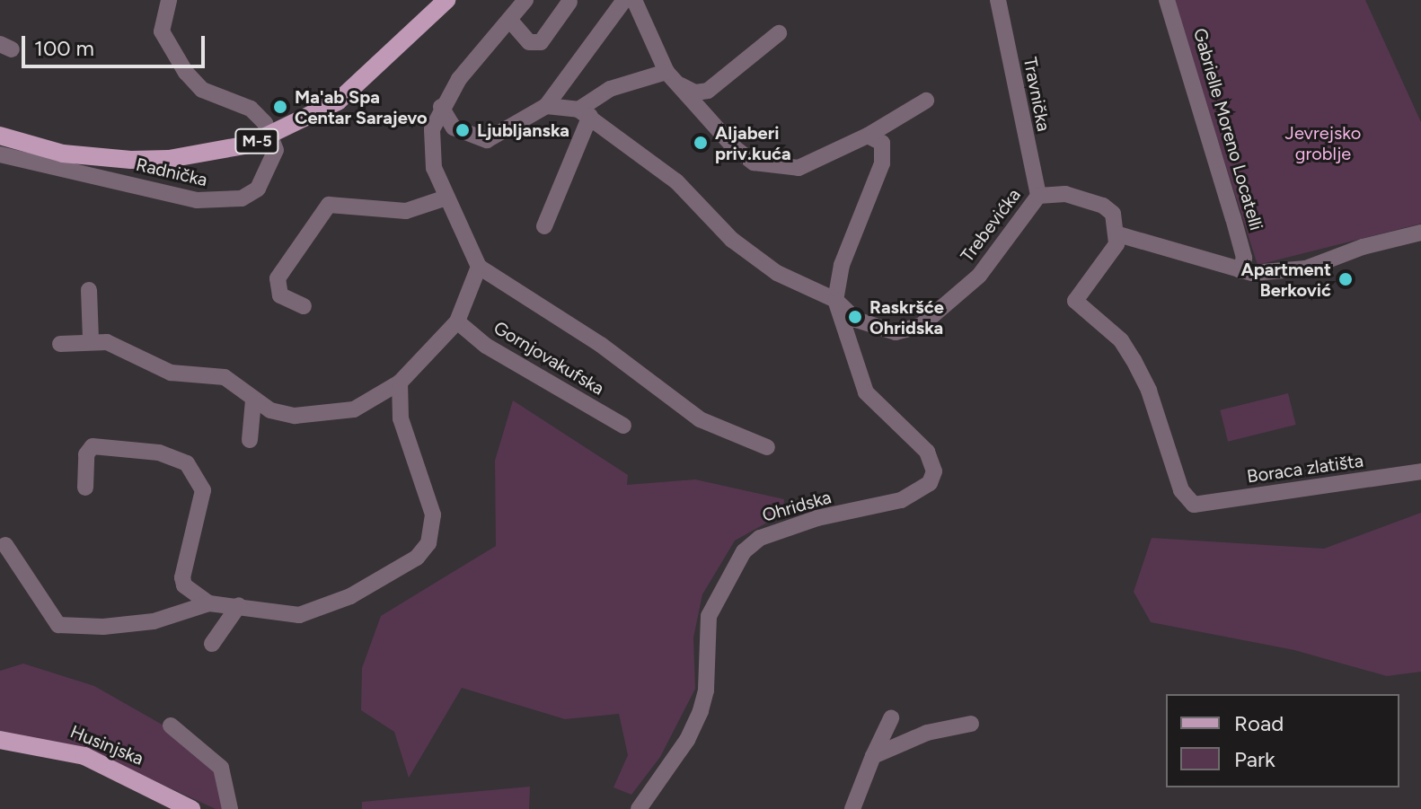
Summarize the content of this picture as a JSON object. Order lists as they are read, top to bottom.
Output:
{
  "streets": {
    "main road": ["M-5", "Husinjska"],
    "street": [
      "Travnička",
      "Gabrielle Moreno Locatelli",
      "Radnička",
      "Trebevićka",
      "Gornjovakufska",
      "Boraca zlatišta",
      "Ohridska"
    ]
  },
  "crossings": [
    ["Travnička", "Trebevićka"],
    ["Trebevićka", "Boraca zlatišta"],
    ["Trebevićka", "Ohridska"]
  ],
  "parks": ["Jevrejsko groblje"],
  "places": [
    "Ma'ab Spa Centar Sarajevo",
    "Ljubljanska",
    "Aljaberi priv.kuća",
    "Apartment Berković",
    "Raskršće Ohridska"
  ],
  "legend": ["Road", "Park"],
  "scale_bar": "100 m"
}
